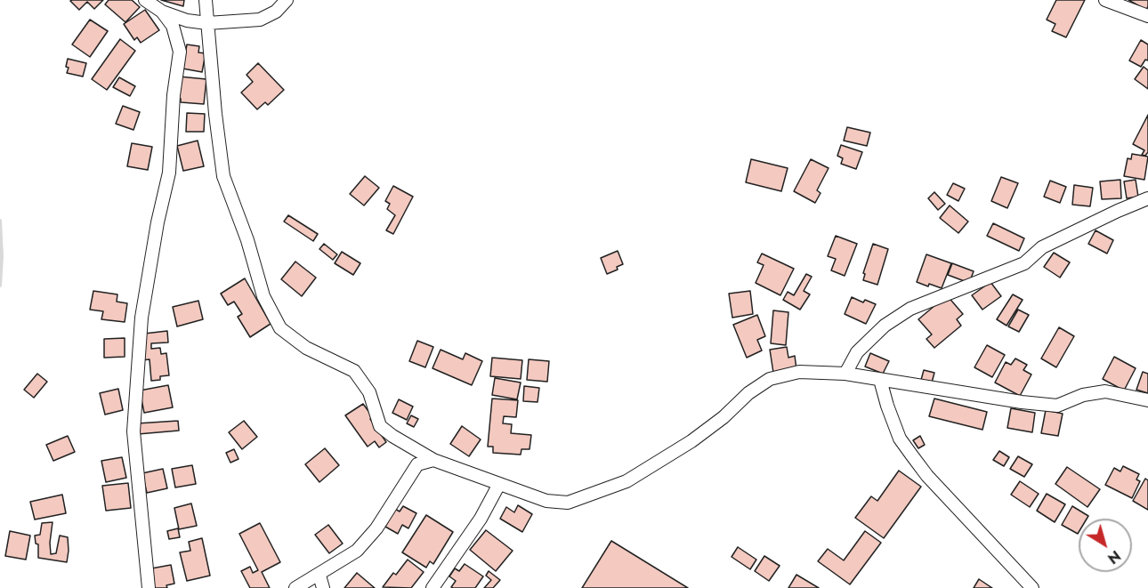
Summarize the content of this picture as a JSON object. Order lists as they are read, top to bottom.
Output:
{
  "north": "bottom right"
}
